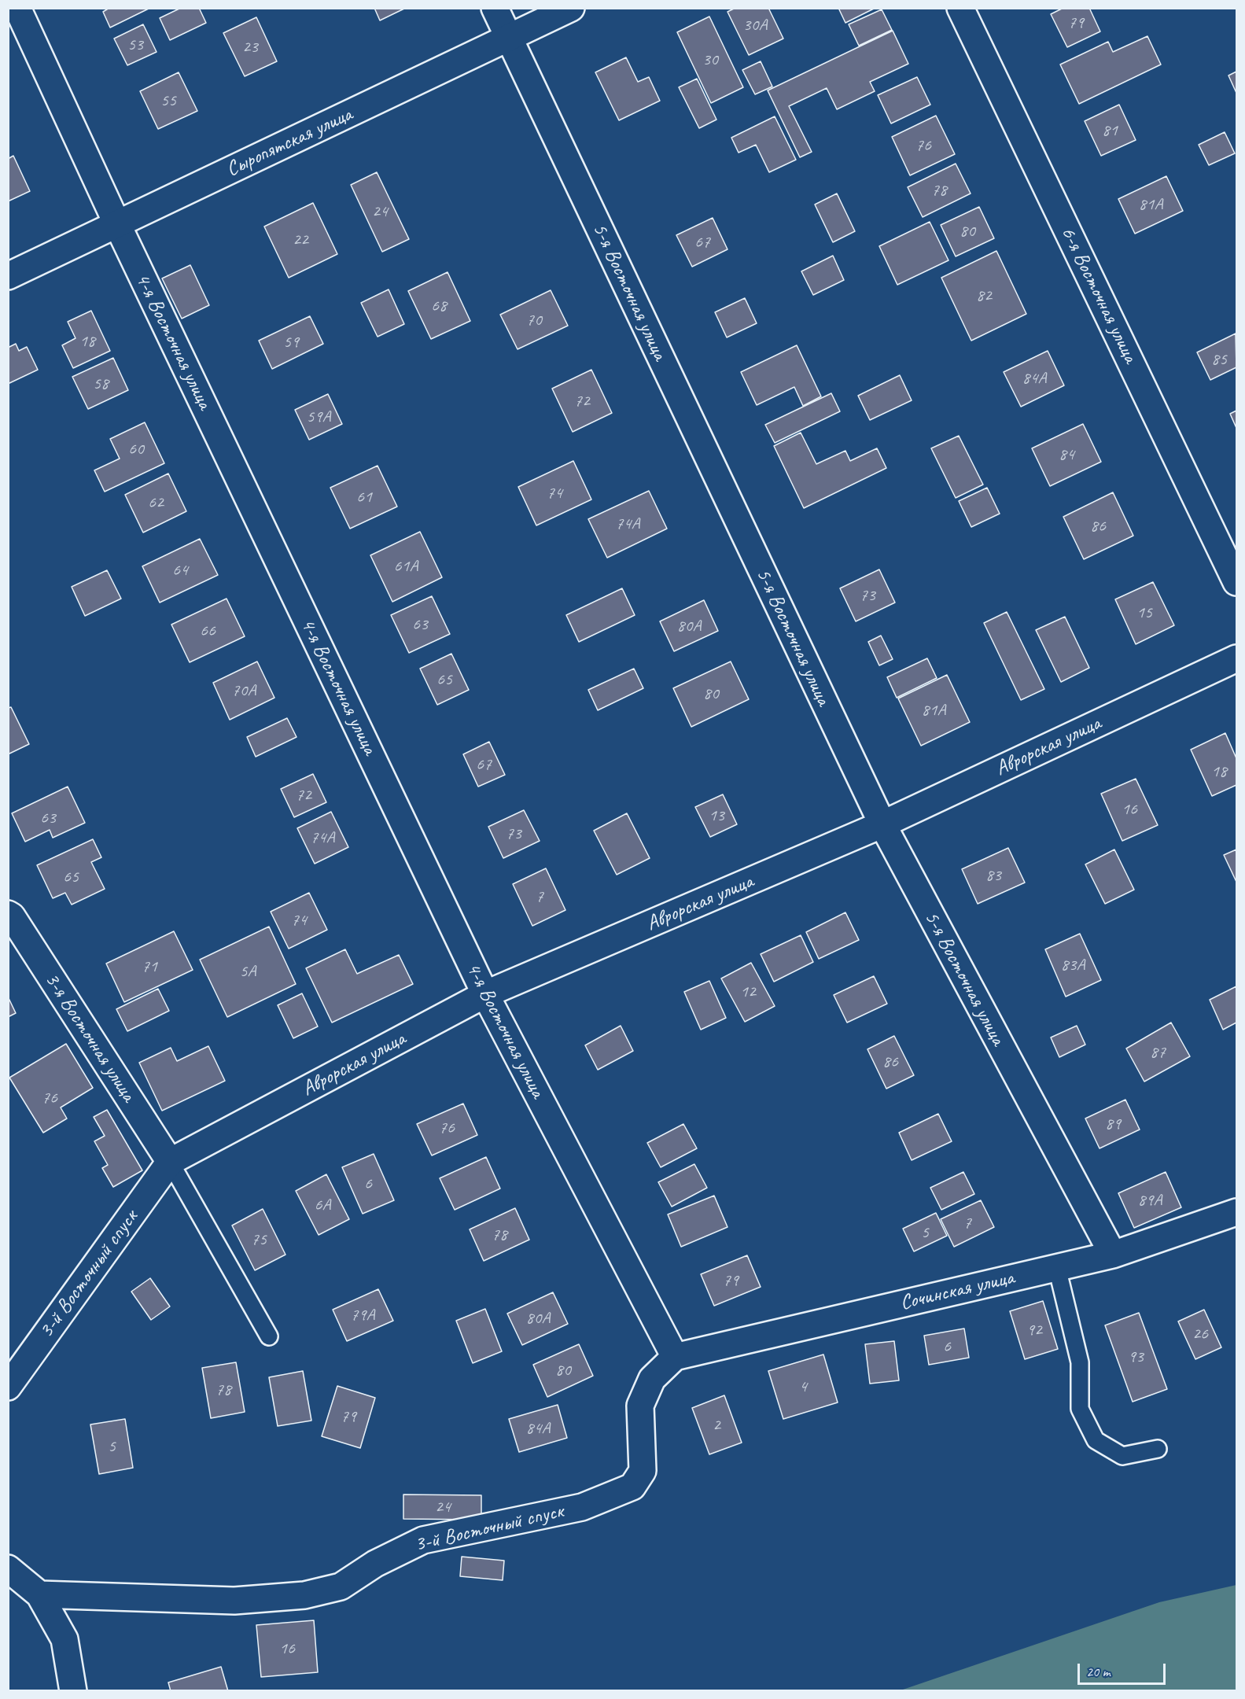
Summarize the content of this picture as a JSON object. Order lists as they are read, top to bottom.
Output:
{
  "streets": {
    "street": [
      "Сыропятская улица",
      "5-я Восточная улица",
      "6-я Восточная улица",
      "4-я Восточная улица",
      "Аврорская улица",
      "3-я Восточная улица",
      "3-й Восточный спуск",
      "Сочинская улица"
    ]
  },
  "crossings": [
    ["Сыропятская улица", "5-я Восточная улица"],
    ["Сыропятская улица", "4-я Восточная улица"],
    ["5-я Восточная улица", "Аврорская улица"],
    ["5-я Восточная улица", "Сочинская улица"],
    ["4-я Восточная улица", "Аврорская улица"],
    ["4-я Восточная улица", "3-й Восточный спуск"],
    ["4-я Восточная улица", "Сочинская улица"],
    ["Аврорская улица", "3-я Восточная улица"],
    ["Аврорская улица", "3-й Восточный спуск"],
    ["3-я Восточная улица", "3-й Восточный спуск"],
    ["3-й Восточный спуск", "Сочинская улица"]
  ],
  "house_numbers": [
    "79",
    "30А",
    "53",
    "23",
    "30",
    "55",
    "81",
    "76",
    "78",
    "81А",
    "24",
    "80",
    "22",
    "67",
    "82",
    "68",
    "70",
    "18",
    "59",
    "85",
    "84А",
    "58",
    "72",
    "59А",
    "60",
    "84",
    "74",
    "61",
    "62",
    "74А",
    "86",
    "61А",
    "64",
    "73",
    "15",
    "63",
    "80А",
    "66",
    "65",
    "70А",
    "80",
    "81А",
    "67",
    "18",
    "72",
    "16",
    "13",
    "63",
    "73",
    "74А",
    "83",
    "65",
    "7",
    "74",
    "83А",
    "71",
    "5А",
    "12",
    "87",
    "86",
    "76",
    "89",
    "76",
    "6",
    "89А",
    "6А",
    "7",
    "5",
    "78",
    "75",
    "79",
    "79А",
    "80А",
    "92",
    "26",
    "6",
    "93",
    "80",
    "4",
    "78",
    "79",
    "2",
    "84А",
    "5",
    "24",
    "16"
  ],
  "scale_bar": "20 m"
}
